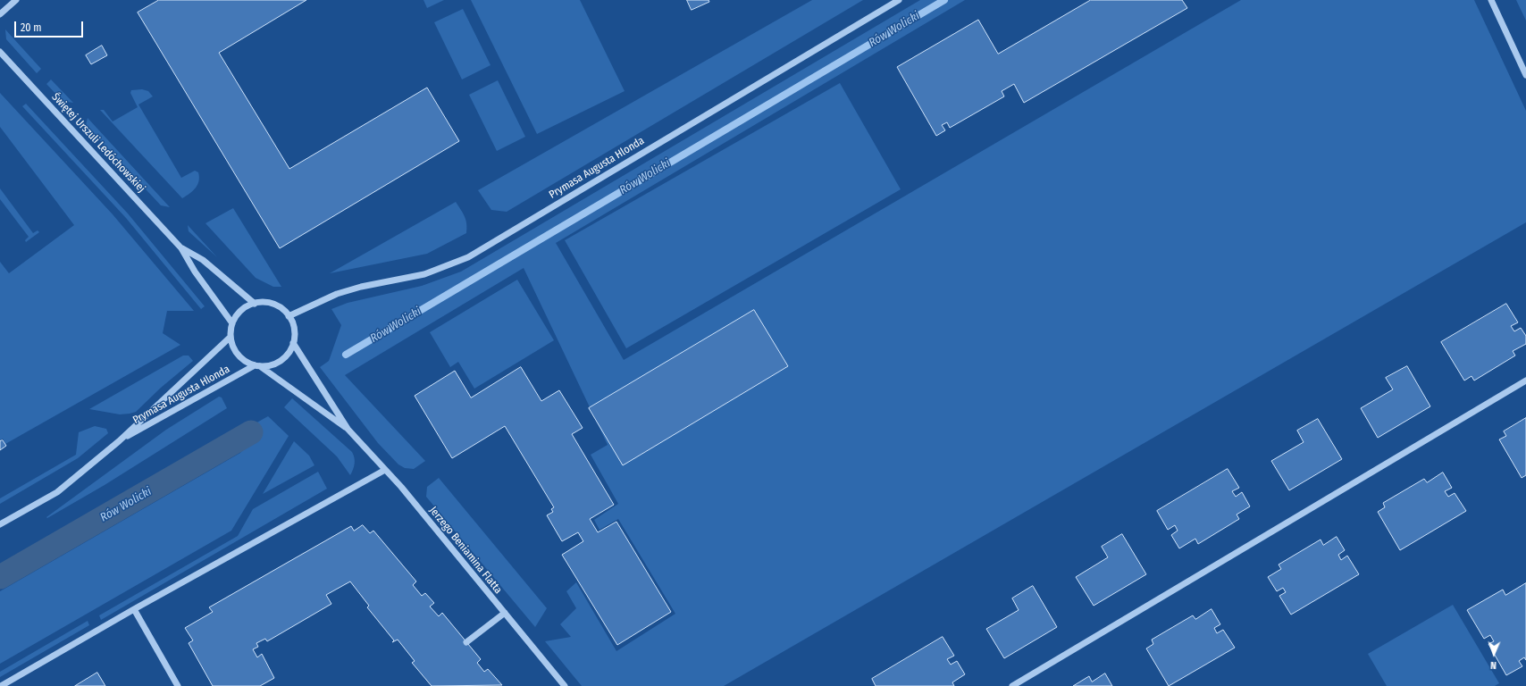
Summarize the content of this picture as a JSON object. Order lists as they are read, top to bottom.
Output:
{
  "streets": {
    "street": ["Świętej Urszuli Ledóchowskiej", "Prymasa Augusta Hlonda", "Jerzego Beniamina Flatta"]
  },
  "crossings": [
    ["Świętej Urszuli Ledóchowskiej", "Prymasa Augusta Hlonda"],
    ["Świętej Urszuli Ledóchowskiej", "Jerzego Beniamina Flatta"],
    ["Prymasa Augusta Hlonda", "Jerzego Beniamina Flatta"]
  ],
  "water": ["Rów Wolicki"],
  "scale_bar": "20 m",
  "north": "bottom"
}
